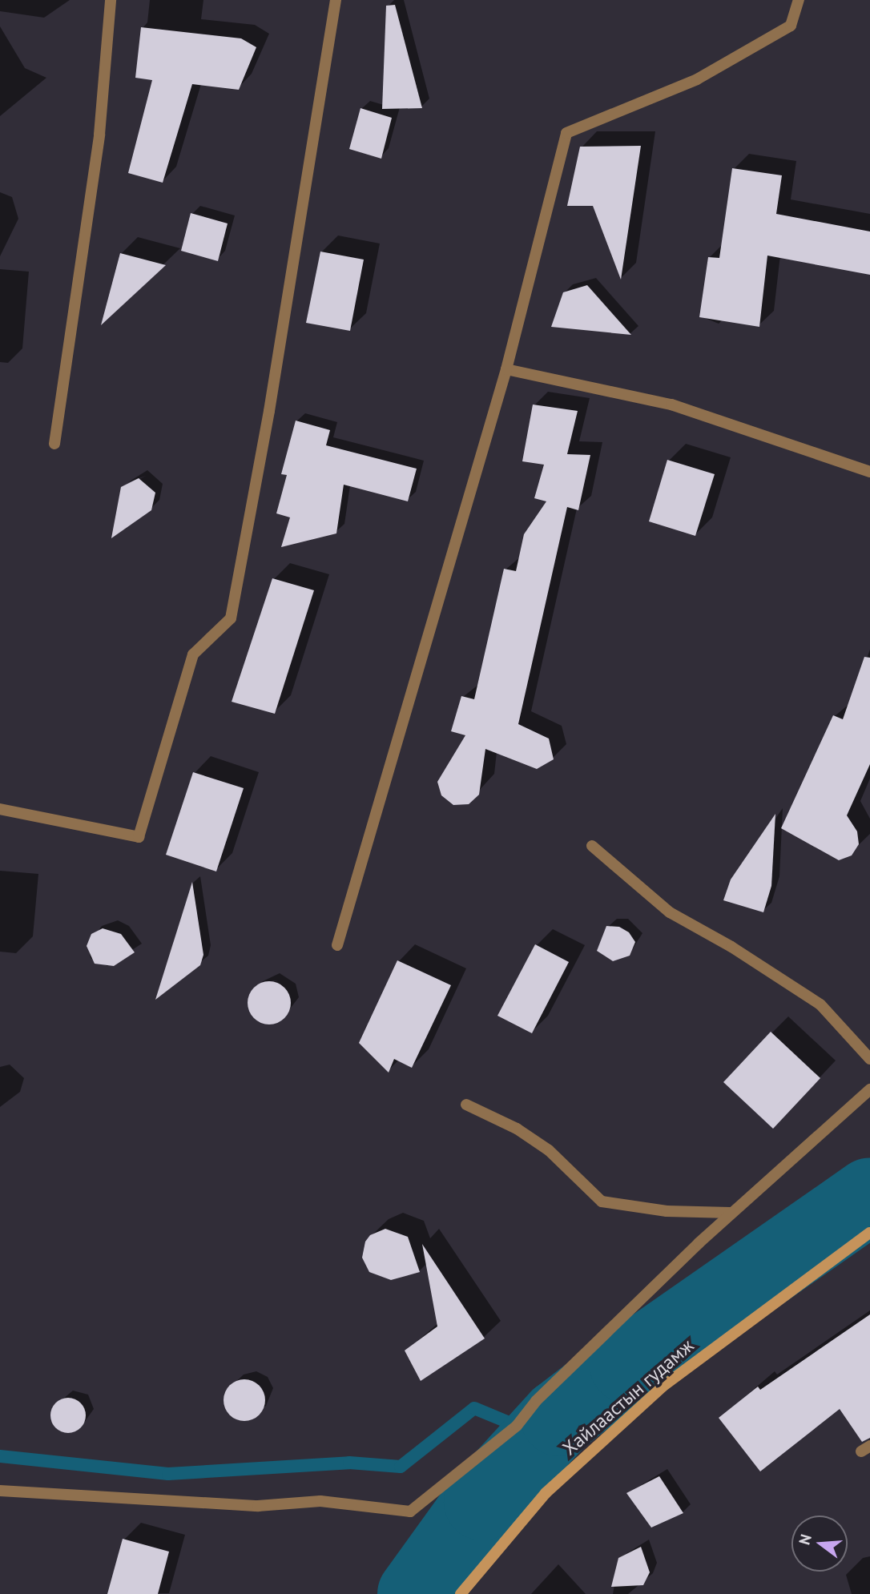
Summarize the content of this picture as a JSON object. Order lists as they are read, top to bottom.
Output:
{
  "streets": {
    "main road": ["Хайлаастын гудамж"]
  },
  "north": "left"
}
